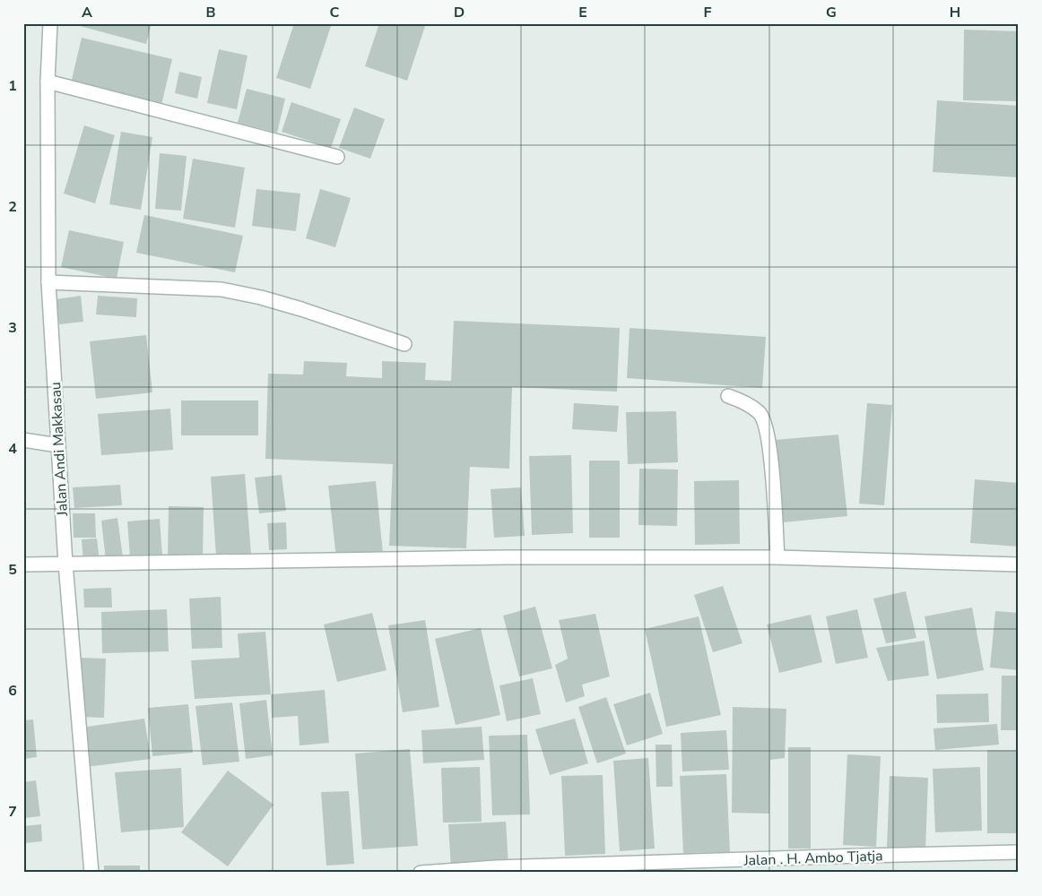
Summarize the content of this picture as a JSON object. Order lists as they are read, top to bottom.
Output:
{
  "streets": {
    "street": ["Jalan Andi Makkasau", "Jalan . H. Ambo Tjatja"]
  },
  "grid": {
    "columns": [
      "A",
      "B",
      "C",
      "D",
      "E",
      "F",
      "G",
      "H"
    ],
    "rows": [
      "1",
      "2",
      "3",
      "4",
      "5",
      "6",
      "7"
    ]
  }
}
